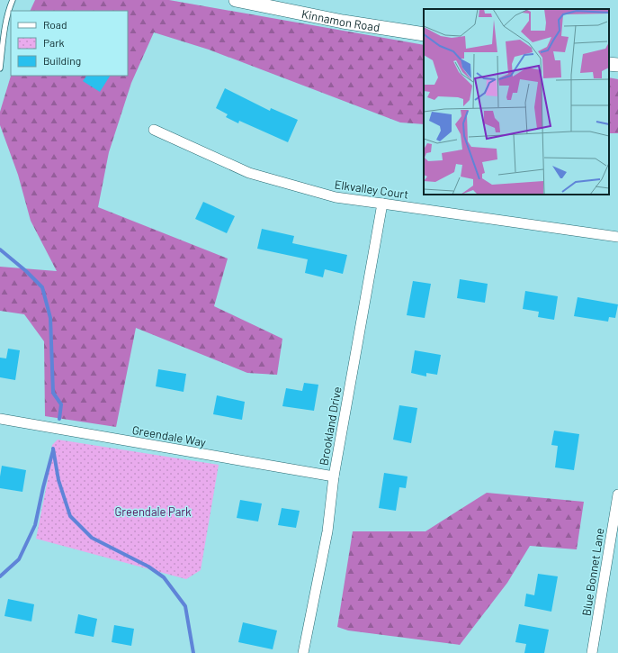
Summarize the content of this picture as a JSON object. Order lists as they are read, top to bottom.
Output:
{
  "streets": {
    "main road": ["Kinnamon Road"],
    "street": [
      "Elkvalley Court",
      "Brookland Drive",
      "Greendale Way",
      "Blue Bonnet Lane"
    ]
  },
  "crossings": [
    ["Elkvalley Court", "Brookland Drive"],
    ["Brookland Drive", "Greendale Way"]
  ],
  "parks": ["Greendale Park"],
  "legend": ["Road", "Park", "Building"]
}
